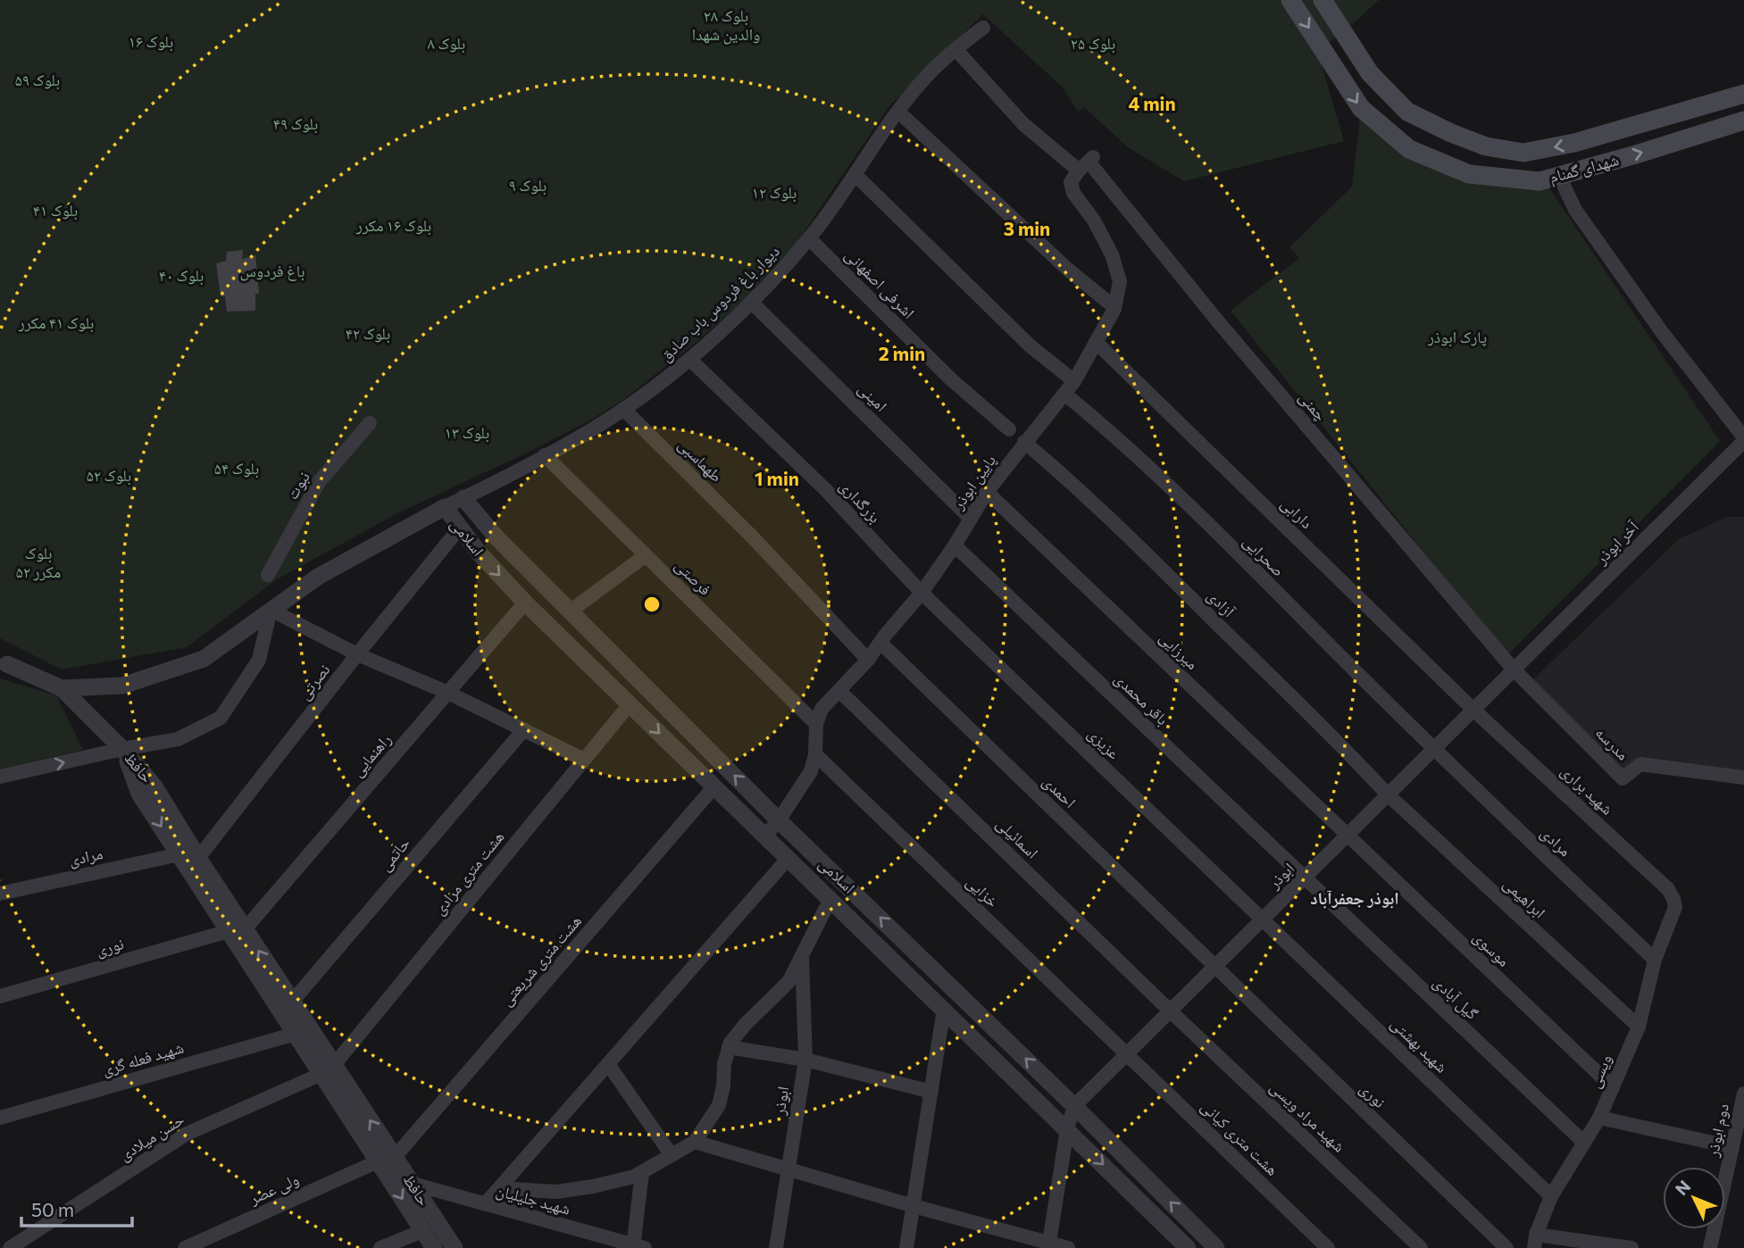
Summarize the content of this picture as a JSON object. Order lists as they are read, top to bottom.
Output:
{
  "streets": {
    "main road": ["شهدای گمنام"],
    "street": [
      "اشرفی اصفهانی",
      "دیوار باغ فردوس باب صادق",
      "امینی",
      "چمنی",
      "طهماسبی",
      "پایین ابوذر",
      "نبوت",
      "بزرگداری",
      "دارابی",
      "اسلامی",
      "آخر ابوذر",
      "صحرایی",
      "فرصتی",
      "آزادی",
      "میرزایی",
      "نصرتی",
      "باقر محمدی",
      "عزیزی",
      "مدرسه",
      "راهنمایی",
      "حافظ",
      "شهید براری",
      "احمدی",
      "اسمائیلی",
      "مرادی",
      "حاتمی",
      "هشت متری مرادی",
      "ابوذر",
      "خزایی",
      "ابراهیمی",
      "نوری",
      "موسوی",
      "هشت متری شریعتی",
      "گیل آبادی",
      "شهید بهشتی",
      "شهید فعله گری",
      "ویسی",
      "شهید مراد ویسی",
      "دوم ابوذر",
      "حسن میلادی",
      "هشت متری کیانی",
      "ولی عصر",
      "شهید جلیلیان"
    ]
  },
  "crossings": [
    ["شهدای گمنام", "آخر ابوذر"],
    ["اشرفی اصفهانی", "دیوار باغ فردوس باب صادق"],
    ["دیوار باغ فردوس باب صادق", "امینی"],
    ["دیوار باغ فردوس باب صادق", "چمنی"],
    ["دیوار باغ فردوس باب صادق", "طهماسبی"],
    ["دیوار باغ فردوس باب صادق", "بزرگداری"],
    ["دیوار باغ فردوس باب صادق", "اسلامی"],
    ["دیوار باغ فردوس باب صادق", "فرصتی"],
    ["امینی", "پایین ابوذر"],
    ["چمنی", "پایین ابوذر"],
    ["چمنی", "آخر ابوذر"],
    ["چمنی", "مدرسه"],
    ["چمنی", "ابوذر"],
    ["طهماسبی", "پایین ابوذر"],
    ["پایین ابوذر", "بزرگداری"],
    ["پایین ابوذر", "دارابی"],
    ["پایین ابوذر", "صحرایی"],
    ["پایین ابوذر", "فرصتی"],
    ["پایین ابوذر", "آزادی"],
    ["پایین ابوذر", "میرزایی"],
    ["پایین ابوذر", "باقر محمدی"],
    ["پایین ابوذر", "عزیزی"],
    ["پایین ابوذر", "احمدی"],
    ["پایین ابوذر", "اسمائیلی"],
    ["بزرگداری", "عزیزی"],
    ["دارابی", "شهید براری"],
    ["دارابی", "ابوذر"],
    ["اسلامی", "نصرتی"],
    ["اسلامی", "راهنمایی"],
    ["اسلامی", "هشت متری مرادی"],
    ["اسلامی", "ابوذر"],
    ["اسلامی", "هشت متری شریعتی"],
    ["آخر ابوذر", "مدرسه"],
    ["آخر ابوذر", "ابوذر"],
    ["صحرایی", "مرادی"],
    ["صحرایی", "ابوذر"],
    ["آزادی", "ابوذر"],
    ["آزادی", "ابراهیمی"],
    ["میرزایی", "ابوذر"],
    ["میرزایی", "موسوی"],
    ["نصرتی", "حافظ"],
    ["باقر محمدی", "ابوذر"],
    ["باقر محمدی", "گیل آبادی"],
    ["عزیزی", "ابوذر"],
    ["عزیزی", "شهید بهشتی"],
    ["مدرسه", "ابوذر"],
    ["راهنمایی", "حافظ"],
    ["راهنمایی", "نوری"],
    ["حافظ", "مرادی"],
    ["حافظ", "حاتمی"],
    ["حافظ", "هشت متری مرادی"],
    ["حافظ", "نوری"],
    ["حافظ", "هشت متری شریعتی"],
    ["حافظ", "شهید فعله گری"],
    ["حافظ", "حسن میلادی"],
    ["حافظ", "ولی عصر"],
    ["حافظ", "شهید جلیلیان"],
    ["شهید براری", "ابوذر"],
    ["شهید براری", "ویسی"],
    ["احمدی", "ابوذر"],
    ["احمدی", "نوری"],
    ["اسمائیلی", "ابوذر"],
    ["اسمائیلی", "شهید مراد ویسی"],
    ["مرادی", "ابوذر"],
    ["مرادی", "ویسی"],
    ["هشت متری مرادی", "حسن میلادی"],
    ["ابوذر", "خزایی"],
    ["ابوذر", "ابراهیمی"],
    ["ابوذر", "نوری"],
    ["ابوذر", "موسوی"],
    ["ابوذر", "گیل آبادی"],
    ["ابوذر", "شهید بهشتی"],
    ["ابوذر", "شهید مراد ویسی"],
    ["ابوذر", "هشت متری کیانی"],
    ["خزایی", "هشت متری کیانی"],
    ["ابراهیمی", "ویسی"],
    ["موسوی", "ویسی"],
    ["هشت متری شریعتی", "ولی عصر"],
    ["گیل آبادی", "ویسی"],
    ["شهید بهشتی", "ویسی"]
  ],
  "districts": ["ابوذر جعفرآباد"],
  "parks": [
    "بلوک ۲۸ والدین شهدا",
    "بلوک ۱۶",
    "بلوک ۸",
    "بلوک ۲۵",
    "بلوک ۵۹",
    "بلوک ۴۹",
    "بلوک ۹",
    "بلوک ۱۲",
    "بلوک ۴۱",
    "بلوک ۱۶ مکرر",
    "باغ فردوس",
    "بلوک ۴۰",
    "بلوک ۴۱ مکرر",
    "بلوک ۴۲",
    "پارک ابوذر",
    "بلوک ۱۳",
    "بلوک ۵۴",
    "بلوک ۵۲",
    "بلوک ۵۲ مکرر"
  ],
  "scale_bar": "50 m",
  "north": "top left",
  "rings": [
    "4 min",
    "3 min",
    "2 min",
    "1 min"
  ]
}
